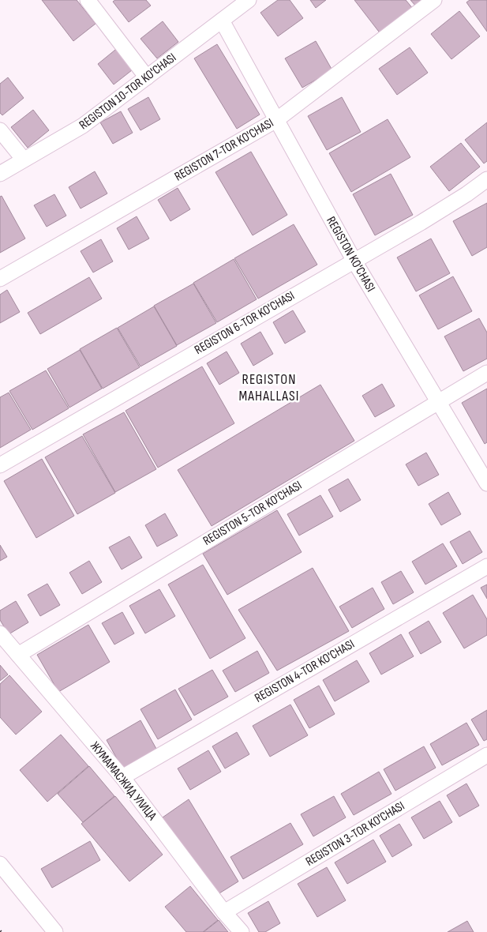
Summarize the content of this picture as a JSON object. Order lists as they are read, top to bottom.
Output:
{
  "streets": {
    "street": [
      "REGISTON 10-TOR KO'CHASI",
      "REGISTON 7-TOR KO'CHASI",
      "REGISTON KO'CHASI",
      "REGISTON 6-TOR KO'CHASI",
      "REGISTON 5-TOR KO'CHASI",
      "REGISTON 4-TOR KO'CHASI",
      "ЖУМАМАСЖИД УЛИЦА",
      "REGISTON 3-TOR KO'CHASI"
    ]
  },
  "crossings": [
    ["REGISTON 10-TOR KO'CHASI", "REGISTON KO'CHASI"],
    ["REGISTON 7-TOR KO'CHASI", "REGISTON KO'CHASI"],
    ["REGISTON KO'CHASI", "REGISTON 6-TOR KO'CHASI"],
    ["REGISTON KO'CHASI", "REGISTON 5-TOR KO'CHASI"],
    ["REGISTON 5-TOR KO'CHASI", "ЖУМАМАСЖИД УЛИЦА"],
    ["REGISTON 4-TOR KO'CHASI", "ЖУМАМАСЖИД УЛИЦА"],
    ["ЖУМАМАСЖИД УЛИЦА", "REGISTON 3-TOR KO'CHASI"]
  ],
  "districts": ["REGISTON MAHALLASI"]
}
